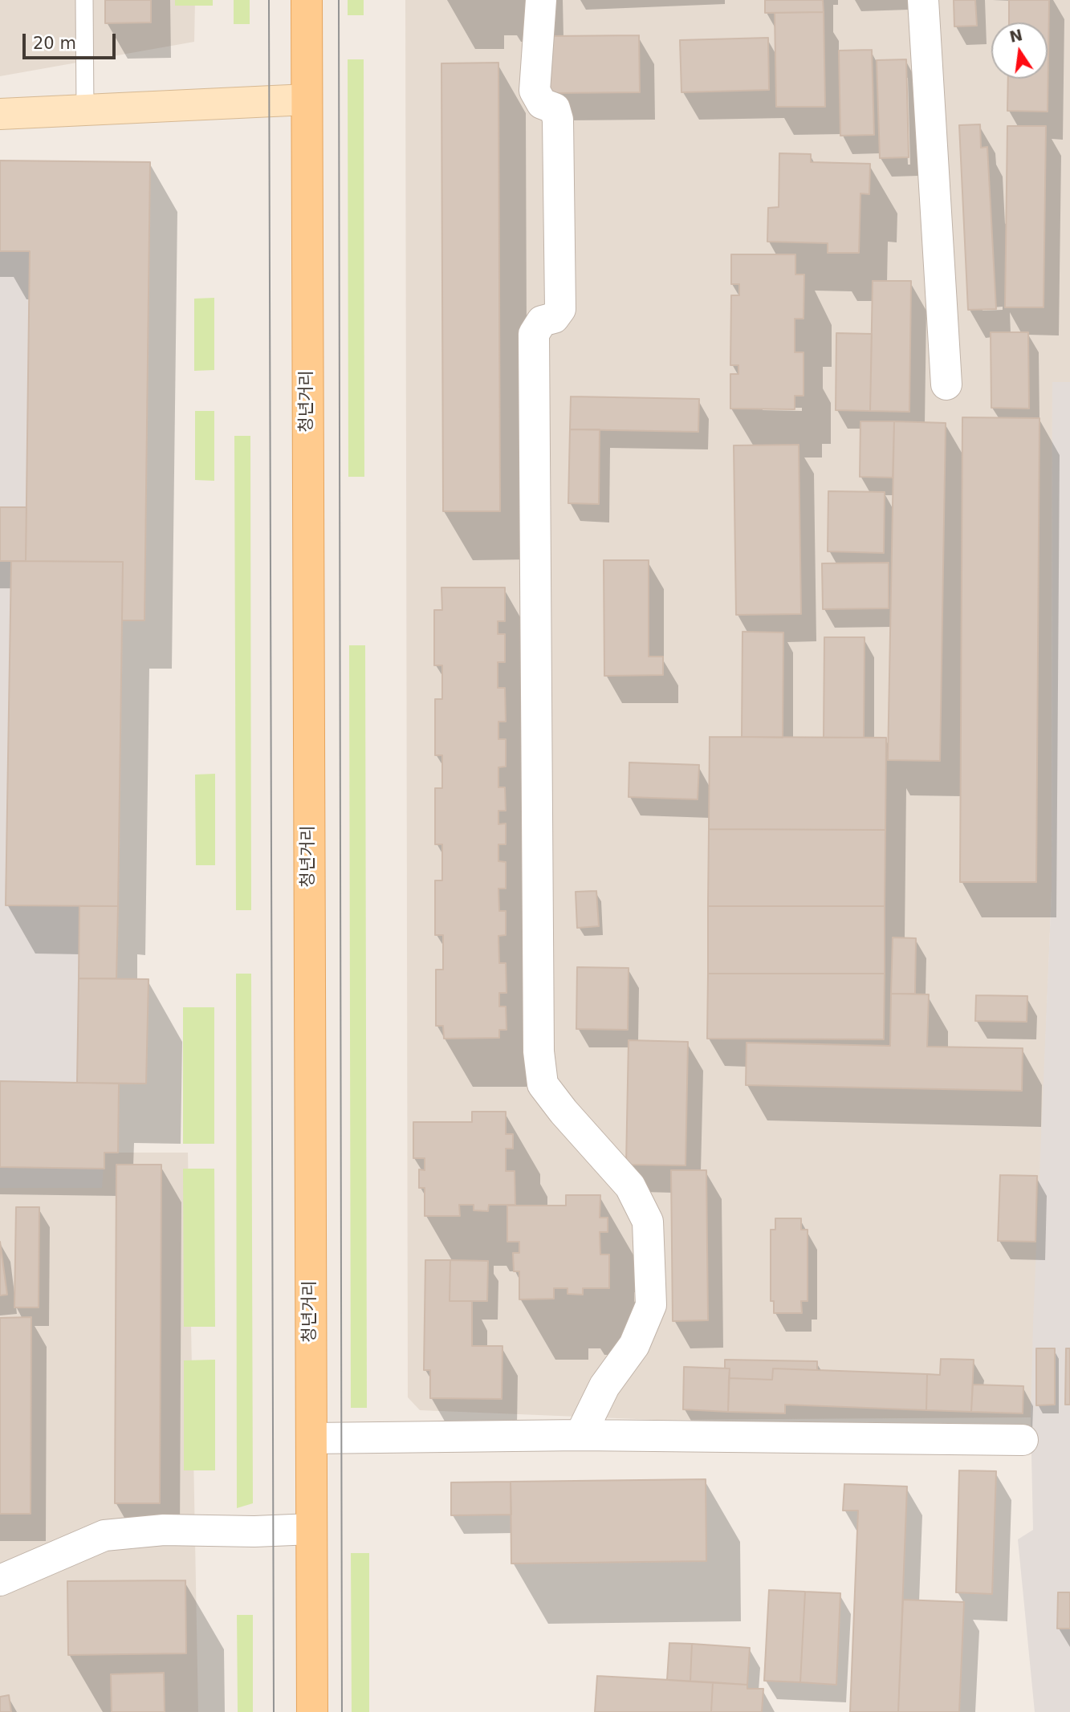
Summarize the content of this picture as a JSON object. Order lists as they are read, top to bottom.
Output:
{
  "streets": {
    "main road": ["청년거리"]
  },
  "scale_bar": "20 m",
  "north": "top"
}
